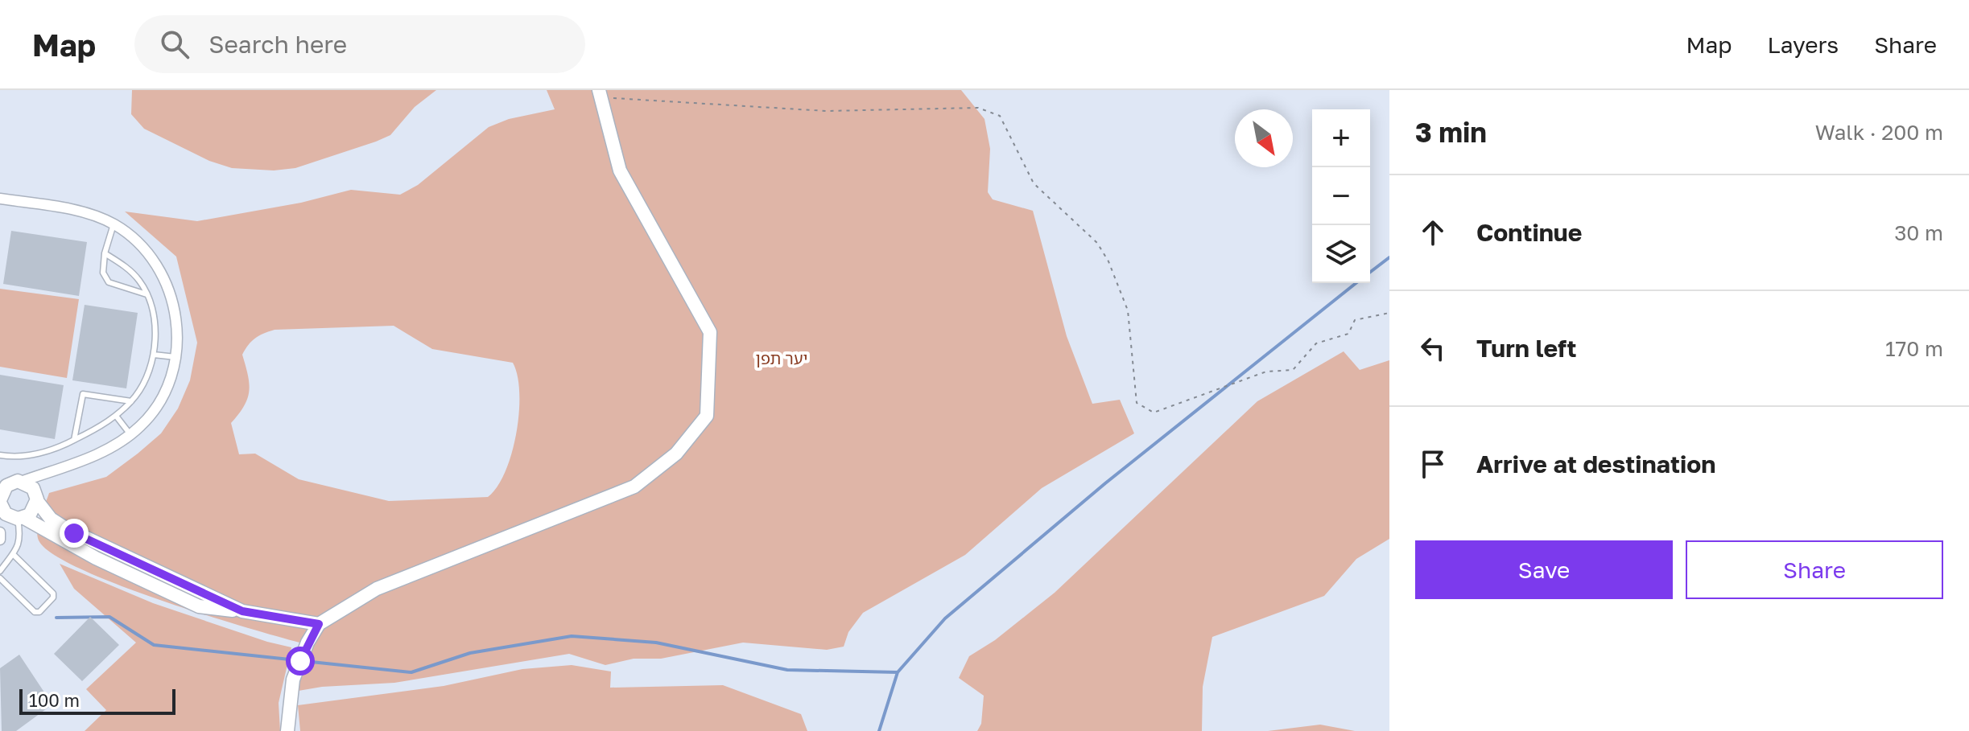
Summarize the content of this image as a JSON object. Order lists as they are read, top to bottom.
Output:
{
  "parks": ["יער תפן"],
  "scale_bar": "100 m",
  "north": "bottom right",
  "page": {
    "header": "Map",
    "search": "Search here",
    "nav": ["Map", "Layers", "Share"],
    "heading": ["3 min", "Walk · 200 m"],
    "map_buttons": ["+", "−"],
    "list": [
      ["Continue", "30 m"],
      ["Turn left", "170 m"],
      "Arrive at destination"
    ],
    "buttons": ["Save", "Share"],
    "scale": "100 m"
  }
}
